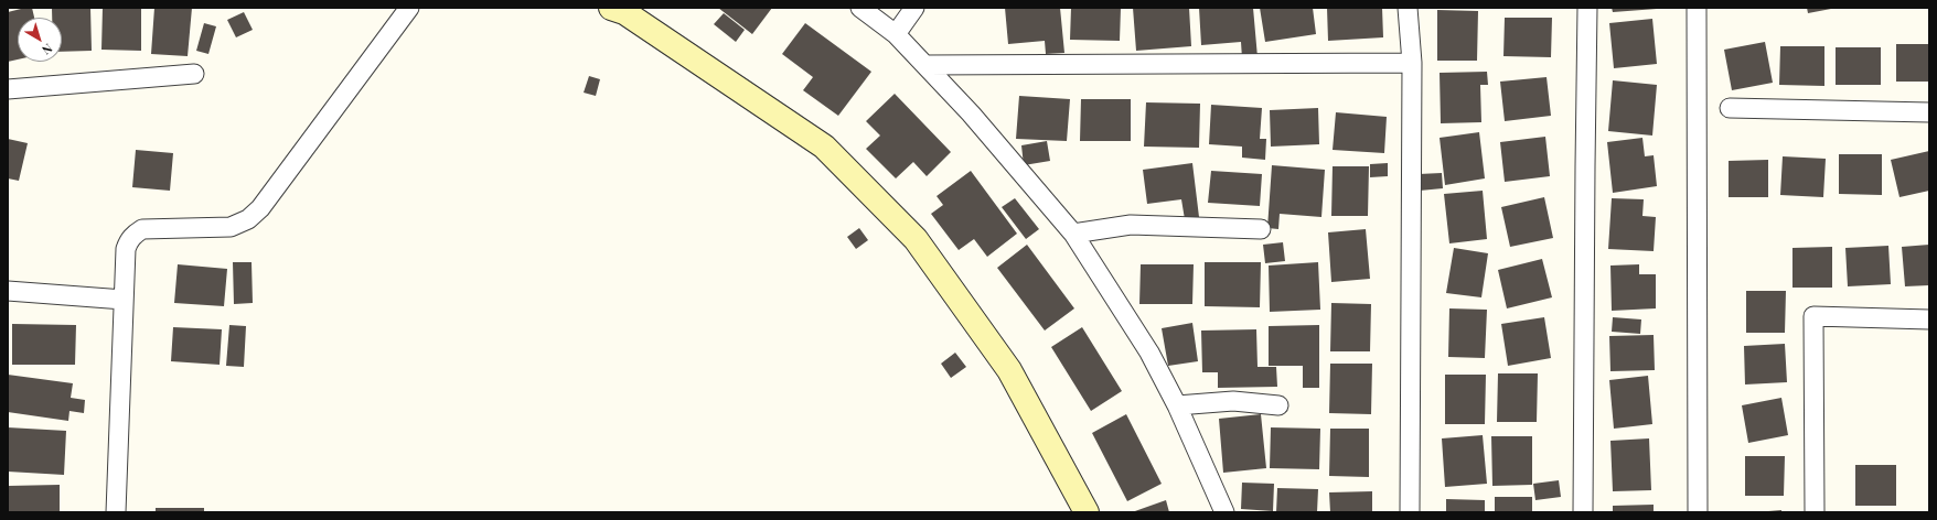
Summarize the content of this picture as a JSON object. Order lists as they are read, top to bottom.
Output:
{
  "north": "bottom right"
}
